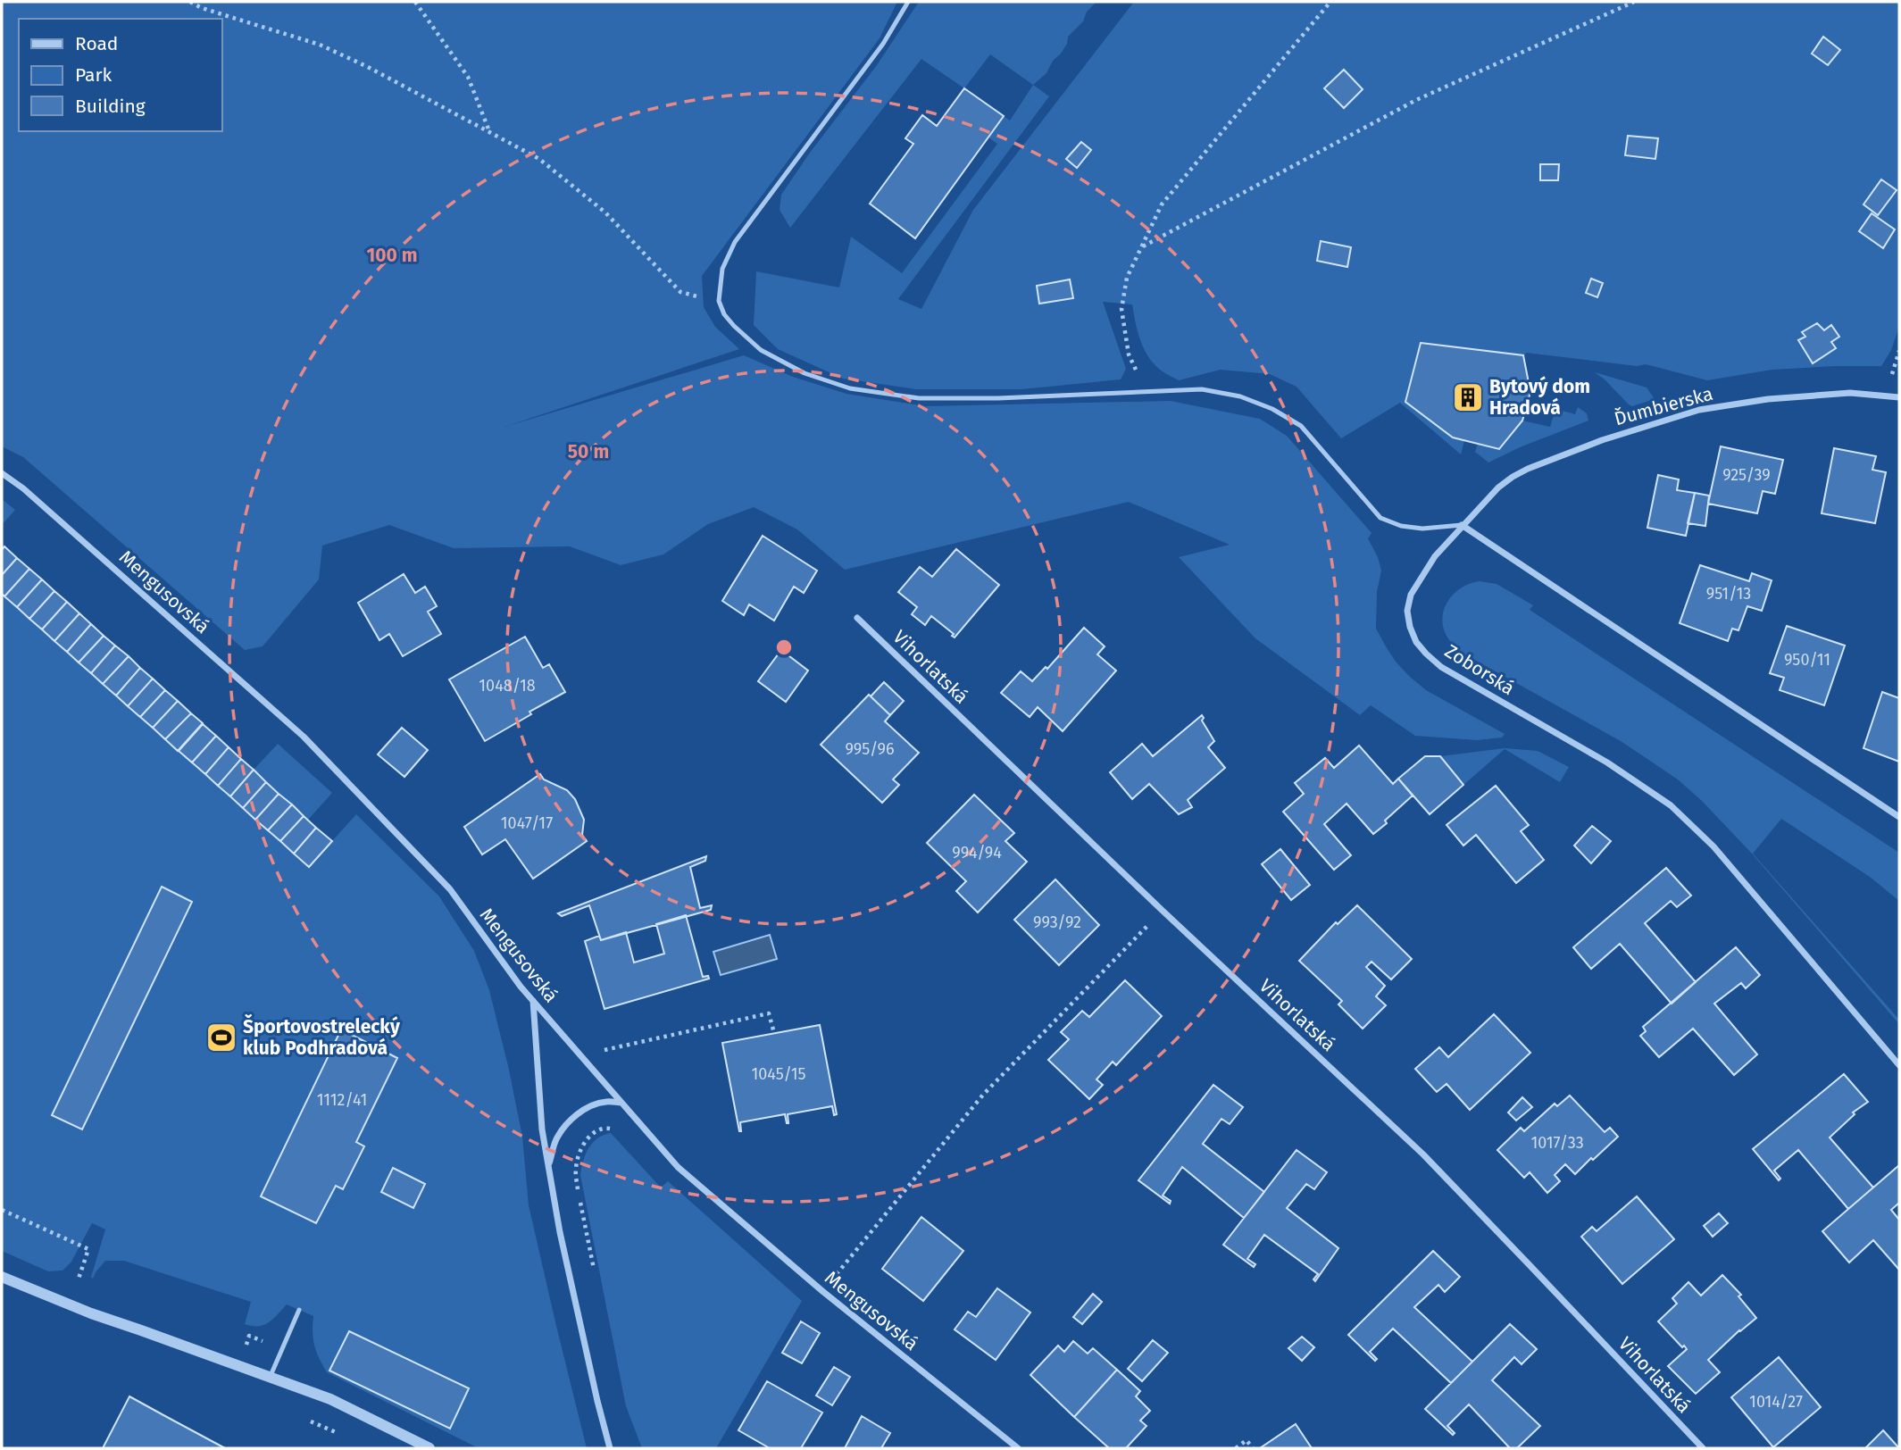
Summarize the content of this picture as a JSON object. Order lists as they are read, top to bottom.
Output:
{
  "streets": {
    "street": [
      "Ďumbierska",
      "Mengusovská",
      "Vihorlatská",
      "Zoborská"
    ]
  },
  "crossings": [
    ["Ďumbierska", "Zoborská"]
  ],
  "places": {
    "building": ["Bytový dom Hradová"],
    "sports": ["Športovostrelecký klub Podhradová"]
  },
  "house_numbers": [
    "925/39",
    "951/13",
    "950/11",
    "1048/18",
    "995/96",
    "1047/17",
    "994/94",
    "993/92",
    "1045/15",
    "1112/41",
    "1017/33",
    "1014/27"
  ],
  "legend": ["Road", "Park", "Building"],
  "rings": ["100 m", "50 m"]
}
